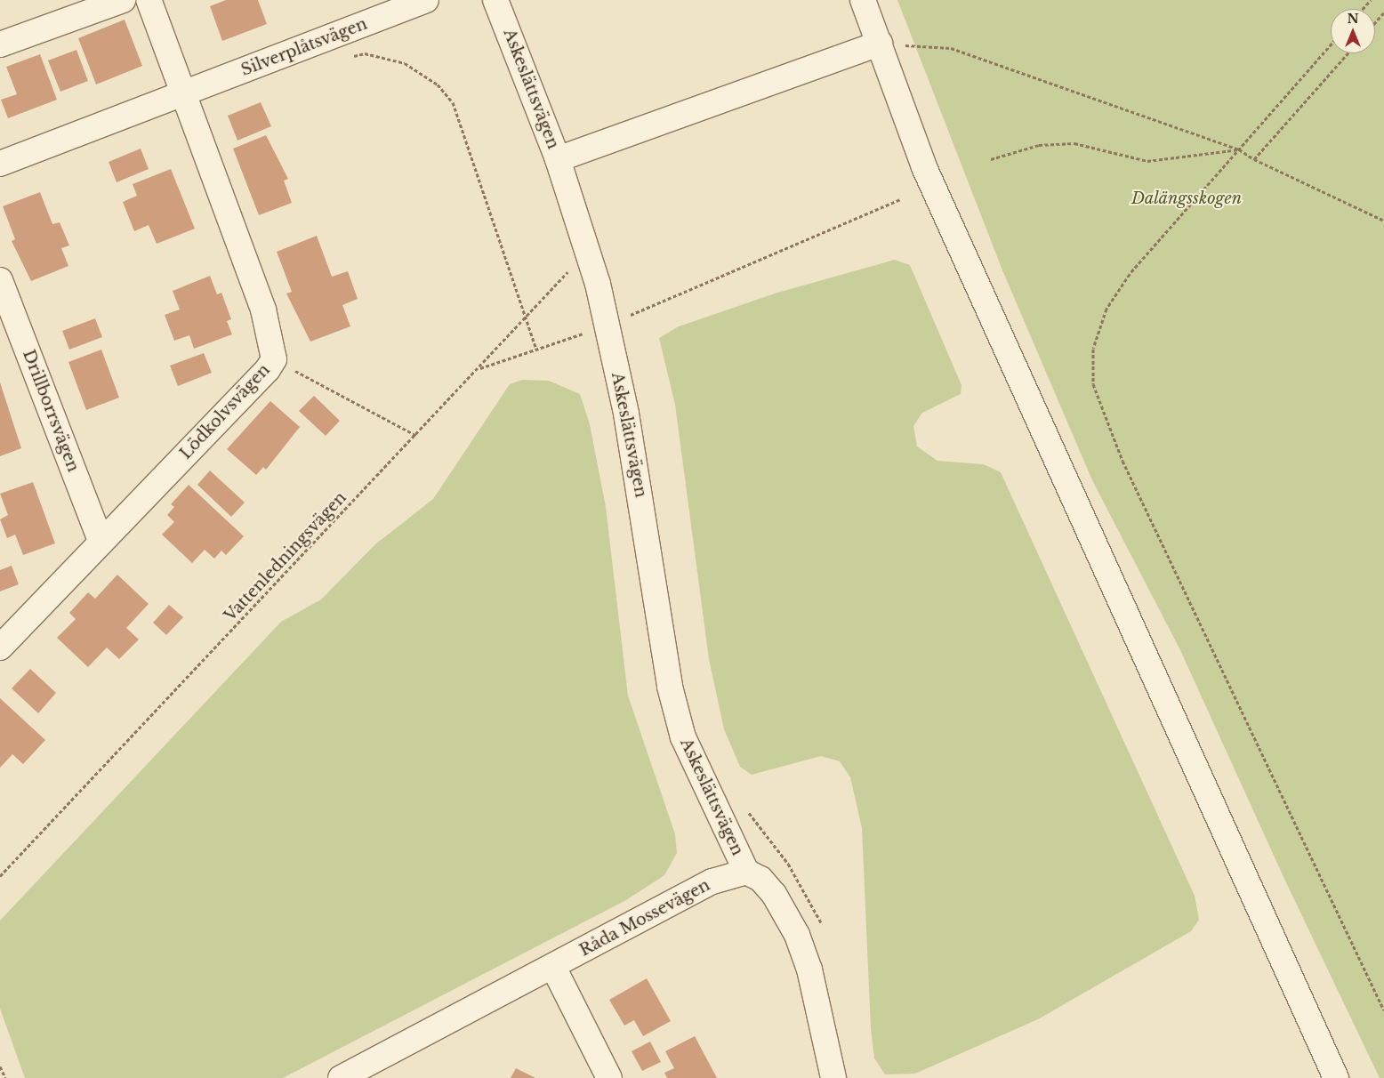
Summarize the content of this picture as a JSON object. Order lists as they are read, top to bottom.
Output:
{
  "streets": {
    "street": [
      "Silverplåtsvägen",
      "Askeslättsvägen",
      "Drillborrsvägen",
      "Lödkolvsvägen",
      "Råda Mossevägen"
    ],
    "path": ["Vattenledningsvägen"]
  },
  "crossings": [
    ["Silverplåtsvägen", "Lödkolvsvägen"],
    ["Askeslättsvägen", "Vattenledningsvägen"],
    ["Askeslättsvägen", "Råda Mossevägen"],
    ["Drillborrsvägen", "Lödkolvsvägen"]
  ],
  "parks": ["Dalängsskogen"],
  "north": "top"
}
